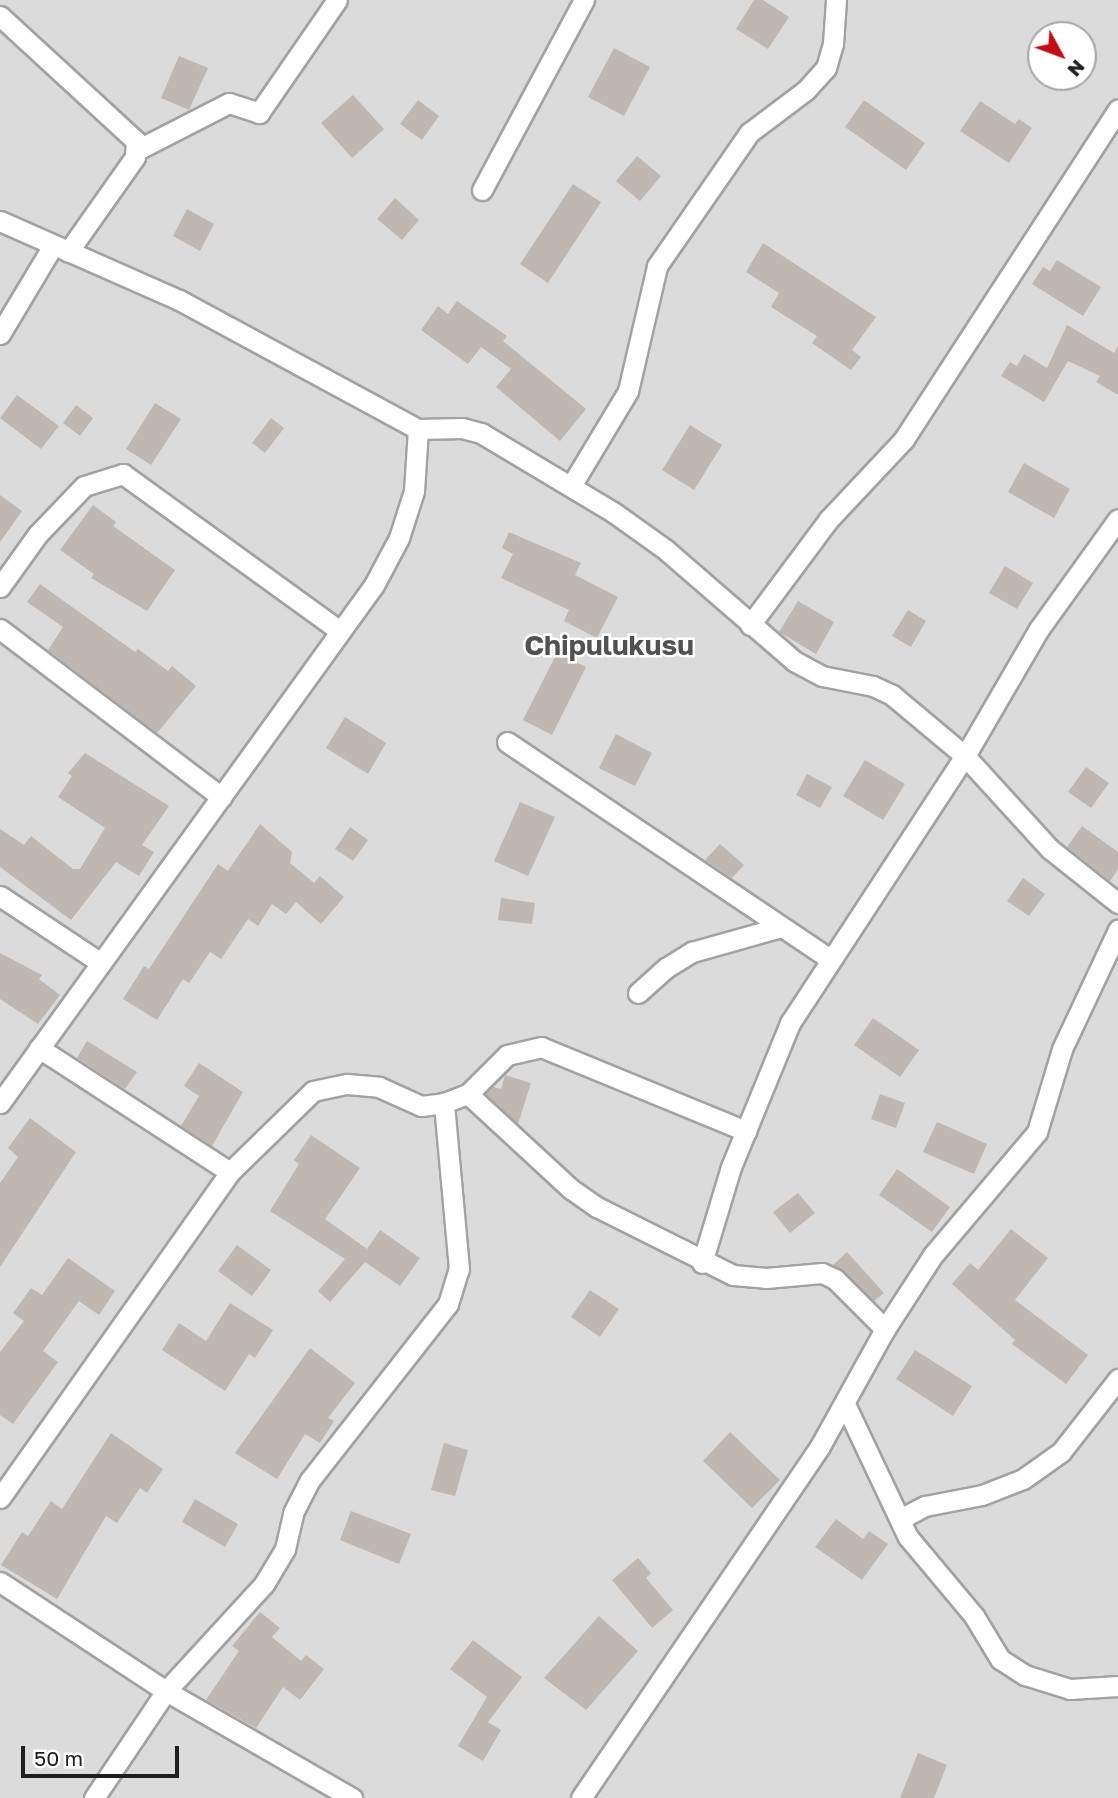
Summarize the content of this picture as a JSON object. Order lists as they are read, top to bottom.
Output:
{
  "districts": ["Chipulukusu"],
  "scale_bar": "50 m",
  "north": "bottom right"
}
